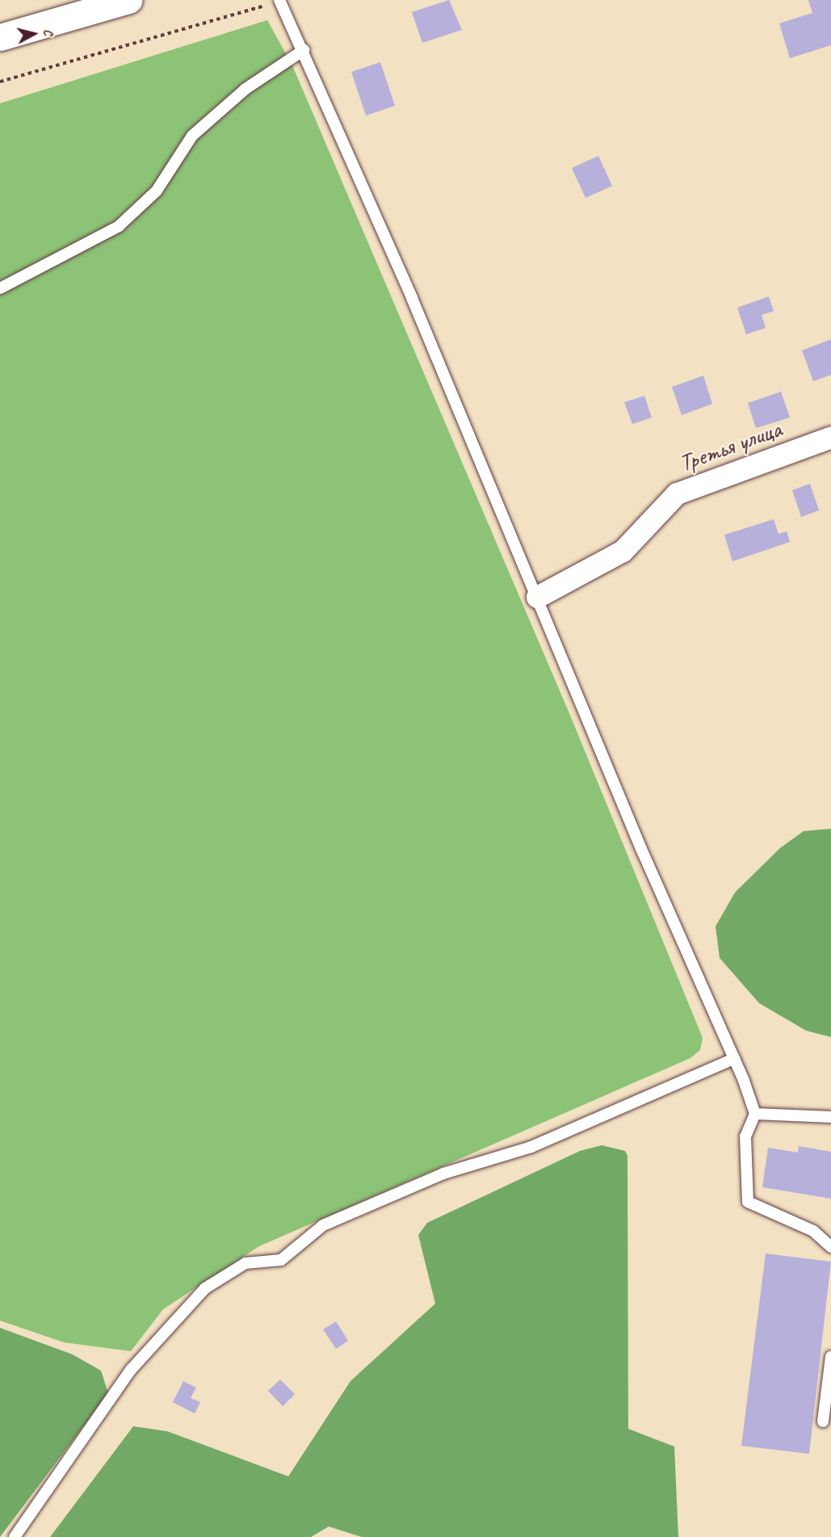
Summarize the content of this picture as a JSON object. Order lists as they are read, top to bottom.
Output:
{
  "streets": {
    "street": ["Третья улица"]
  },
  "north": "right"
}
